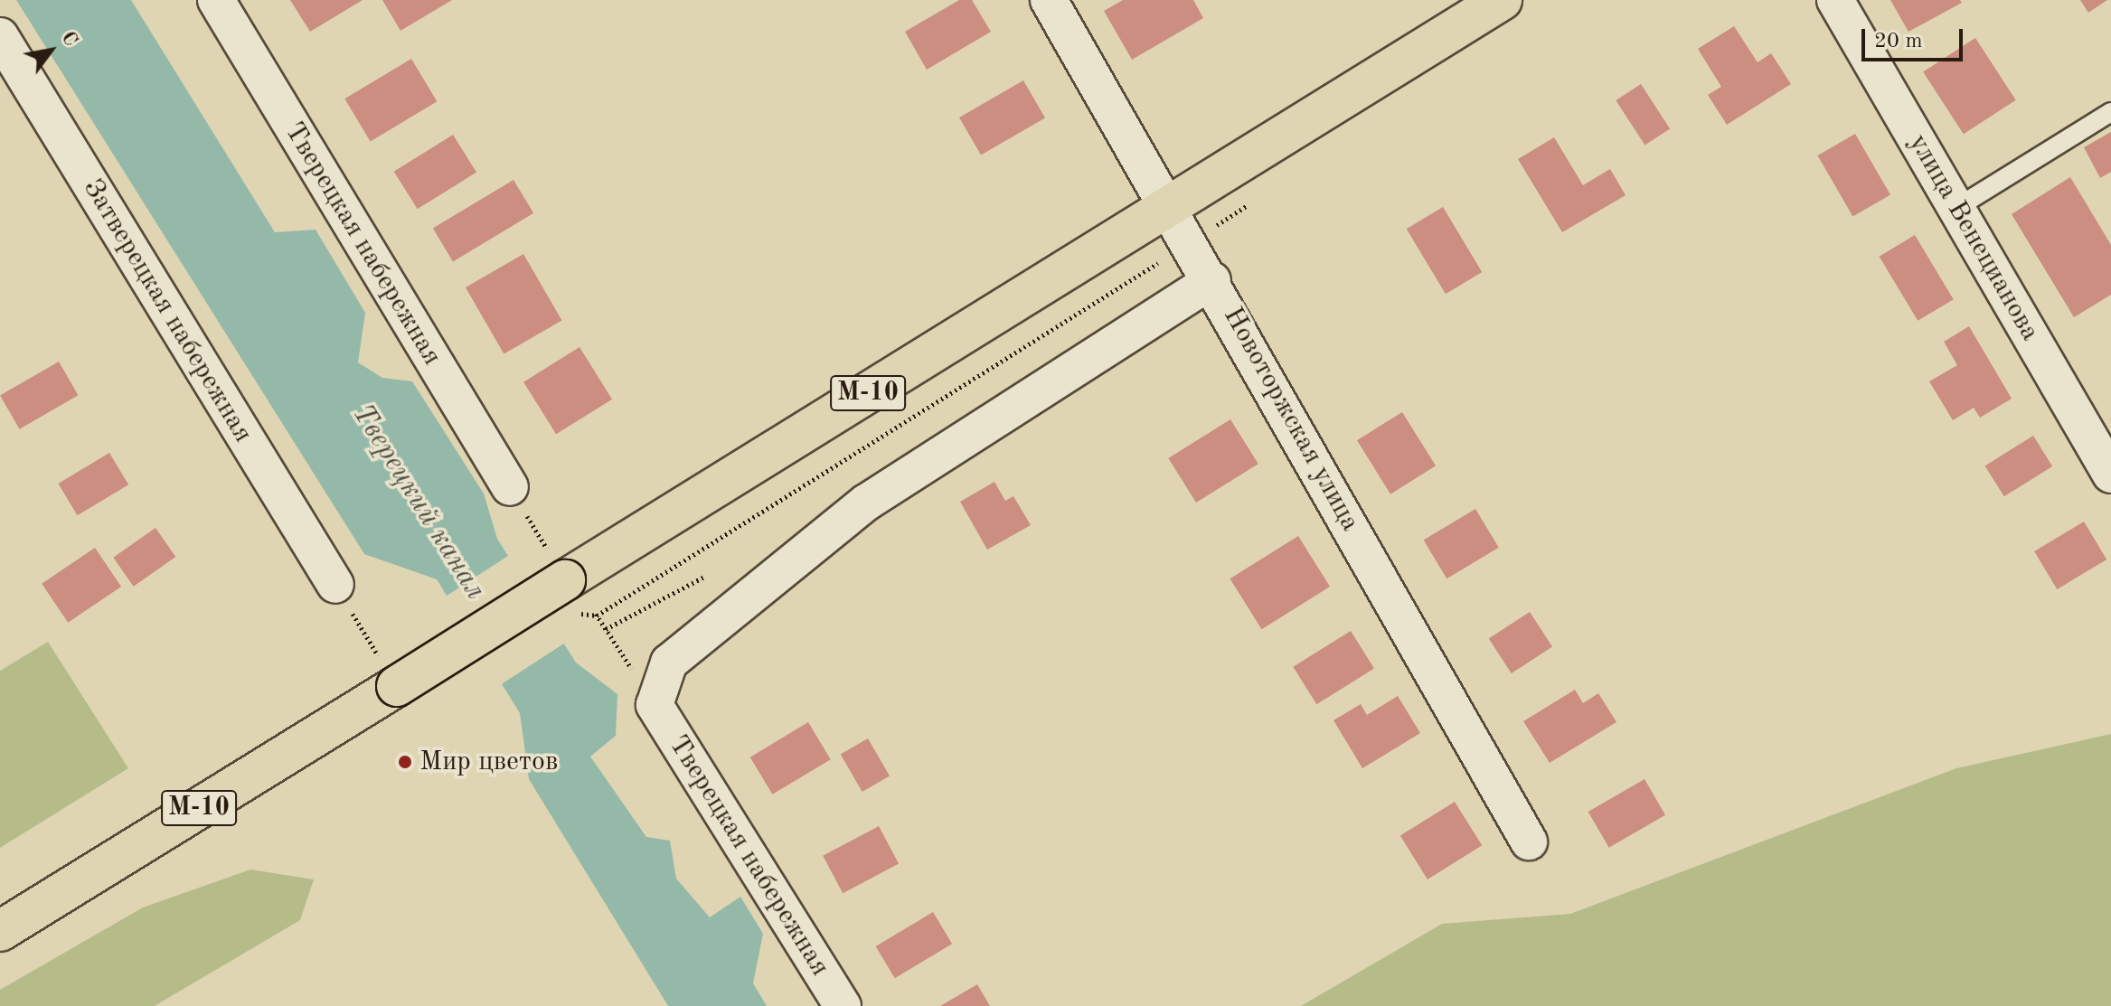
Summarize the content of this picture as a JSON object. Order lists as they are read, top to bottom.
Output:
{
  "streets": {
    "highway": ["М-10"],
    "street": [
      "улица Венецианова",
      "Тверецкая набережная",
      "Затверецкая набережная",
      "Новоторжская улица"
    ]
  },
  "crossings": [
    ["М-10", "Новоторжская улица"]
  ],
  "water": ["Тверецкий канал"],
  "places": ["Мир цветов"],
  "scale_bar": "20 m",
  "north": "top right"
}
